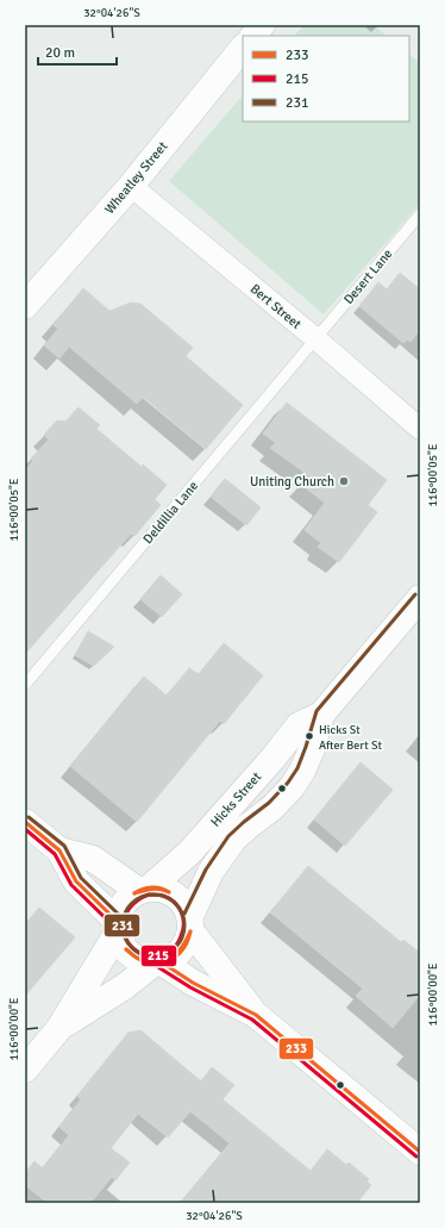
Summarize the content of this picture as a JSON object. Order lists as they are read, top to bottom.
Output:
{
  "streets": {
    "main road": ["Wheatley Street", "Hicks Street"],
    "street": ["Bert Street"],
    "lane": ["Desert Lane", "Deldillia Lane"]
  },
  "crossings": [
    ["Wheatley Street", "Bert Street"],
    ["Desert Lane", "Bert Street"],
    ["Desert Lane", "Deldillia Lane"],
    ["Bert Street", "Deldillia Lane"]
  ],
  "places": ["Uniting Church", "Hicks St After Bert St"],
  "lines": ["transit line 231", "transit line 233", "transit line 215"],
  "legend": ["233", "215", "231"],
  "scale_bar": "20 m",
  "coordinates": ["32°04'26\"S", "116°00'05\"E", "116°00'00\"E"]
}
